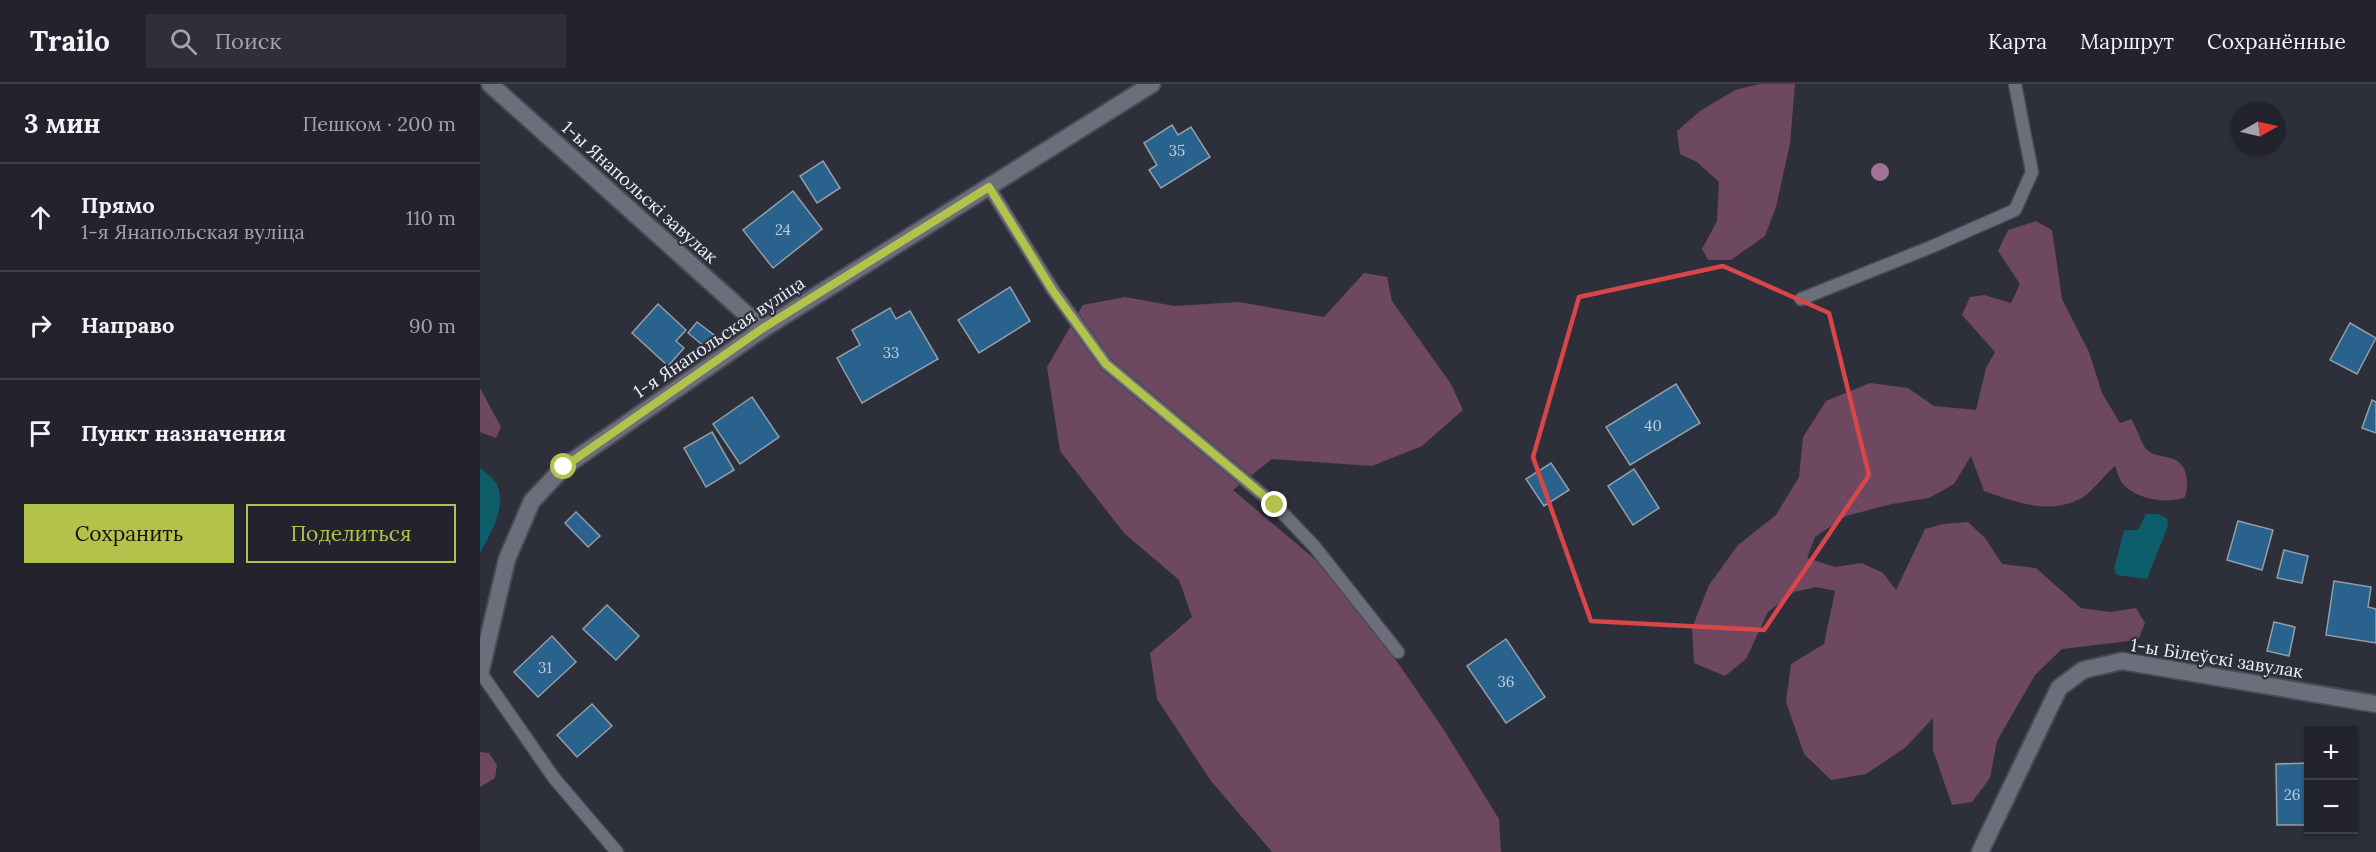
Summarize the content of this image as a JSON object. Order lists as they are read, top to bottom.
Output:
{
  "streets": {
    "street": ["1-ы Янапольскі завулак", "1-я Янапольская вуліца", "1-ы Білеўскі завулак"]
  },
  "crossings": [
    ["1-ы Янапольскі завулак", "1-я Янапольская вуліца"]
  ],
  "house_numbers": [
    "35",
    "24",
    "33",
    "40",
    "31",
    "36",
    "26"
  ],
  "north": "right",
  "page": {
    "header": "Trailo",
    "search": "Поиск",
    "nav": ["Карта", "Маршрут", "Сохранённые"],
    "heading": ["3 мин", "Пешком · 200 m"],
    "list": [
      ["Прямо", "1-я Янапольская вуліца", "110 m"],
      ["Направо", "90 m"],
      "Пункт назначения"
    ],
    "buttons": ["Сохранить", "Поделиться"],
    "map_buttons": ["+", "−"]
  }
}
